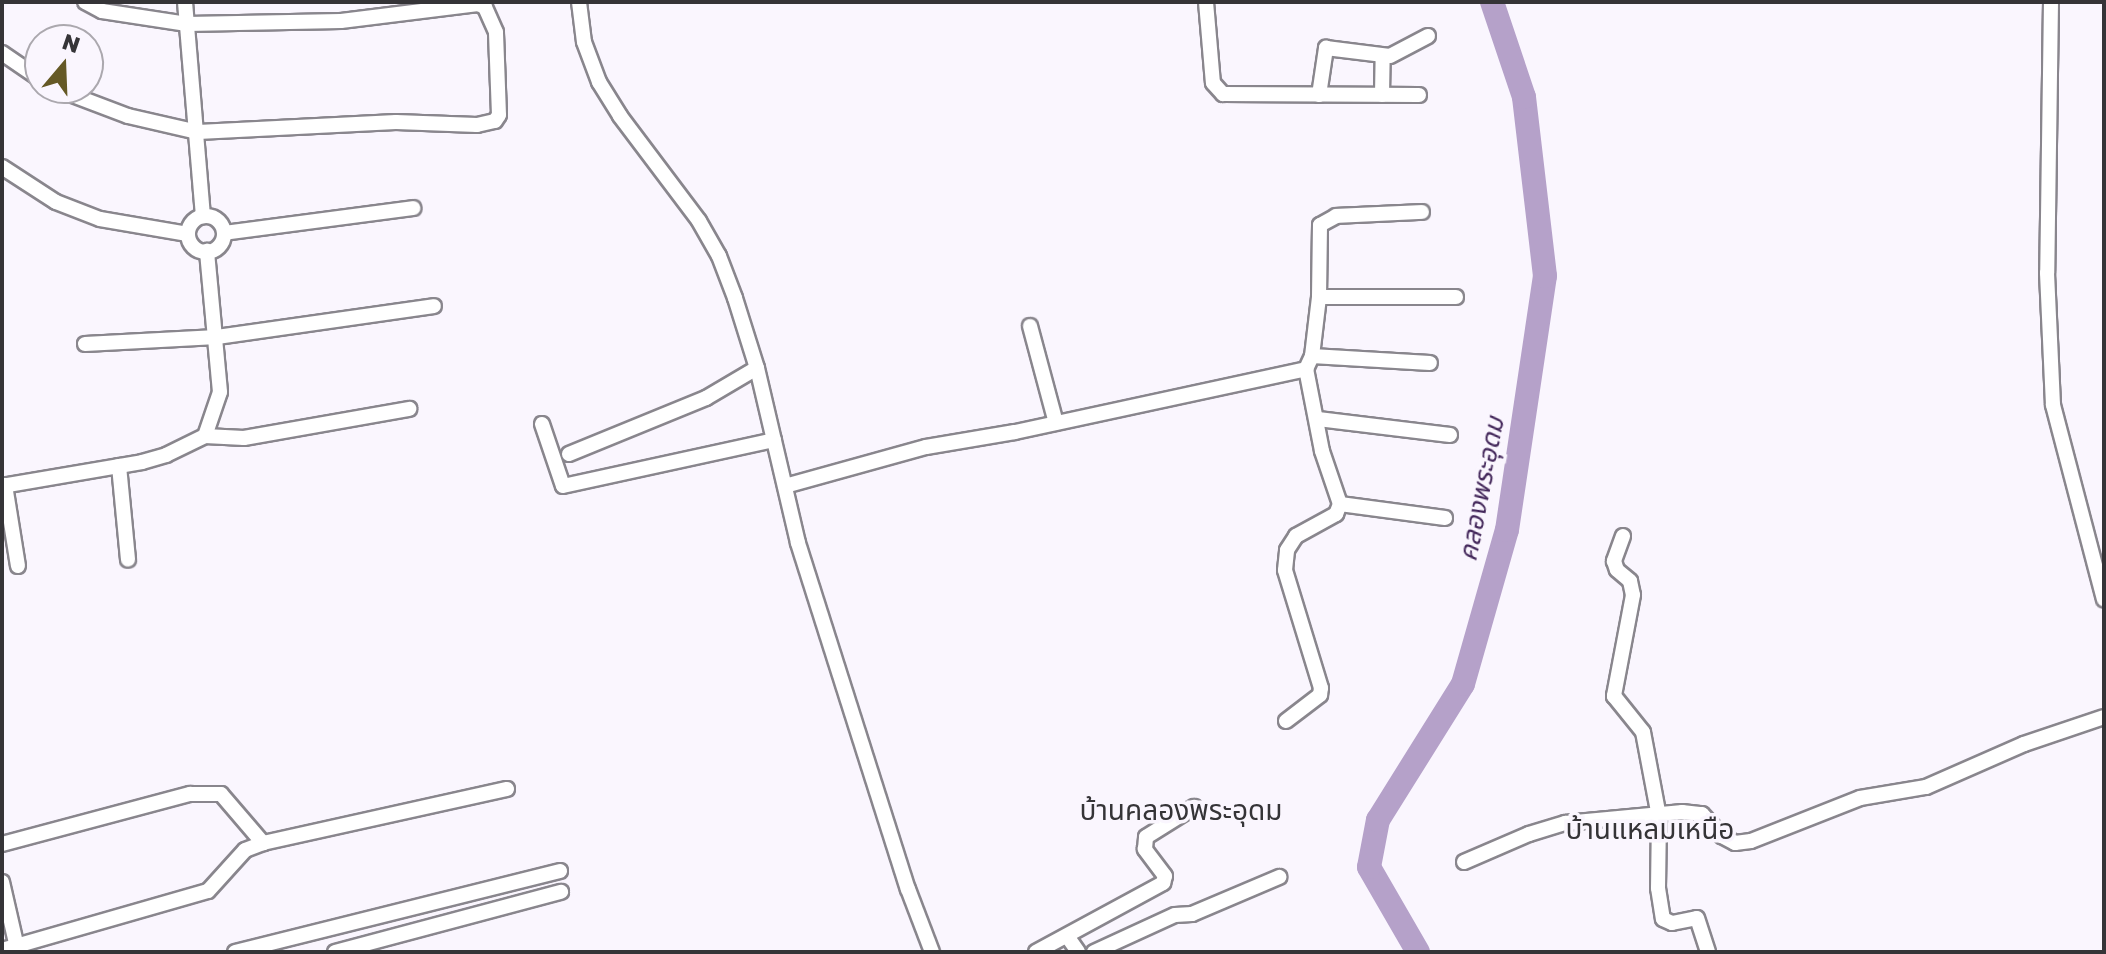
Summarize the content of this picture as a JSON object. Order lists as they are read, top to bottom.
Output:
{
  "districts": ["บ้านคลองพระอุดม", "บ้านแหลมเหนือ"],
  "water": ["คลองพระอุดม"],
  "north": "top"
}
